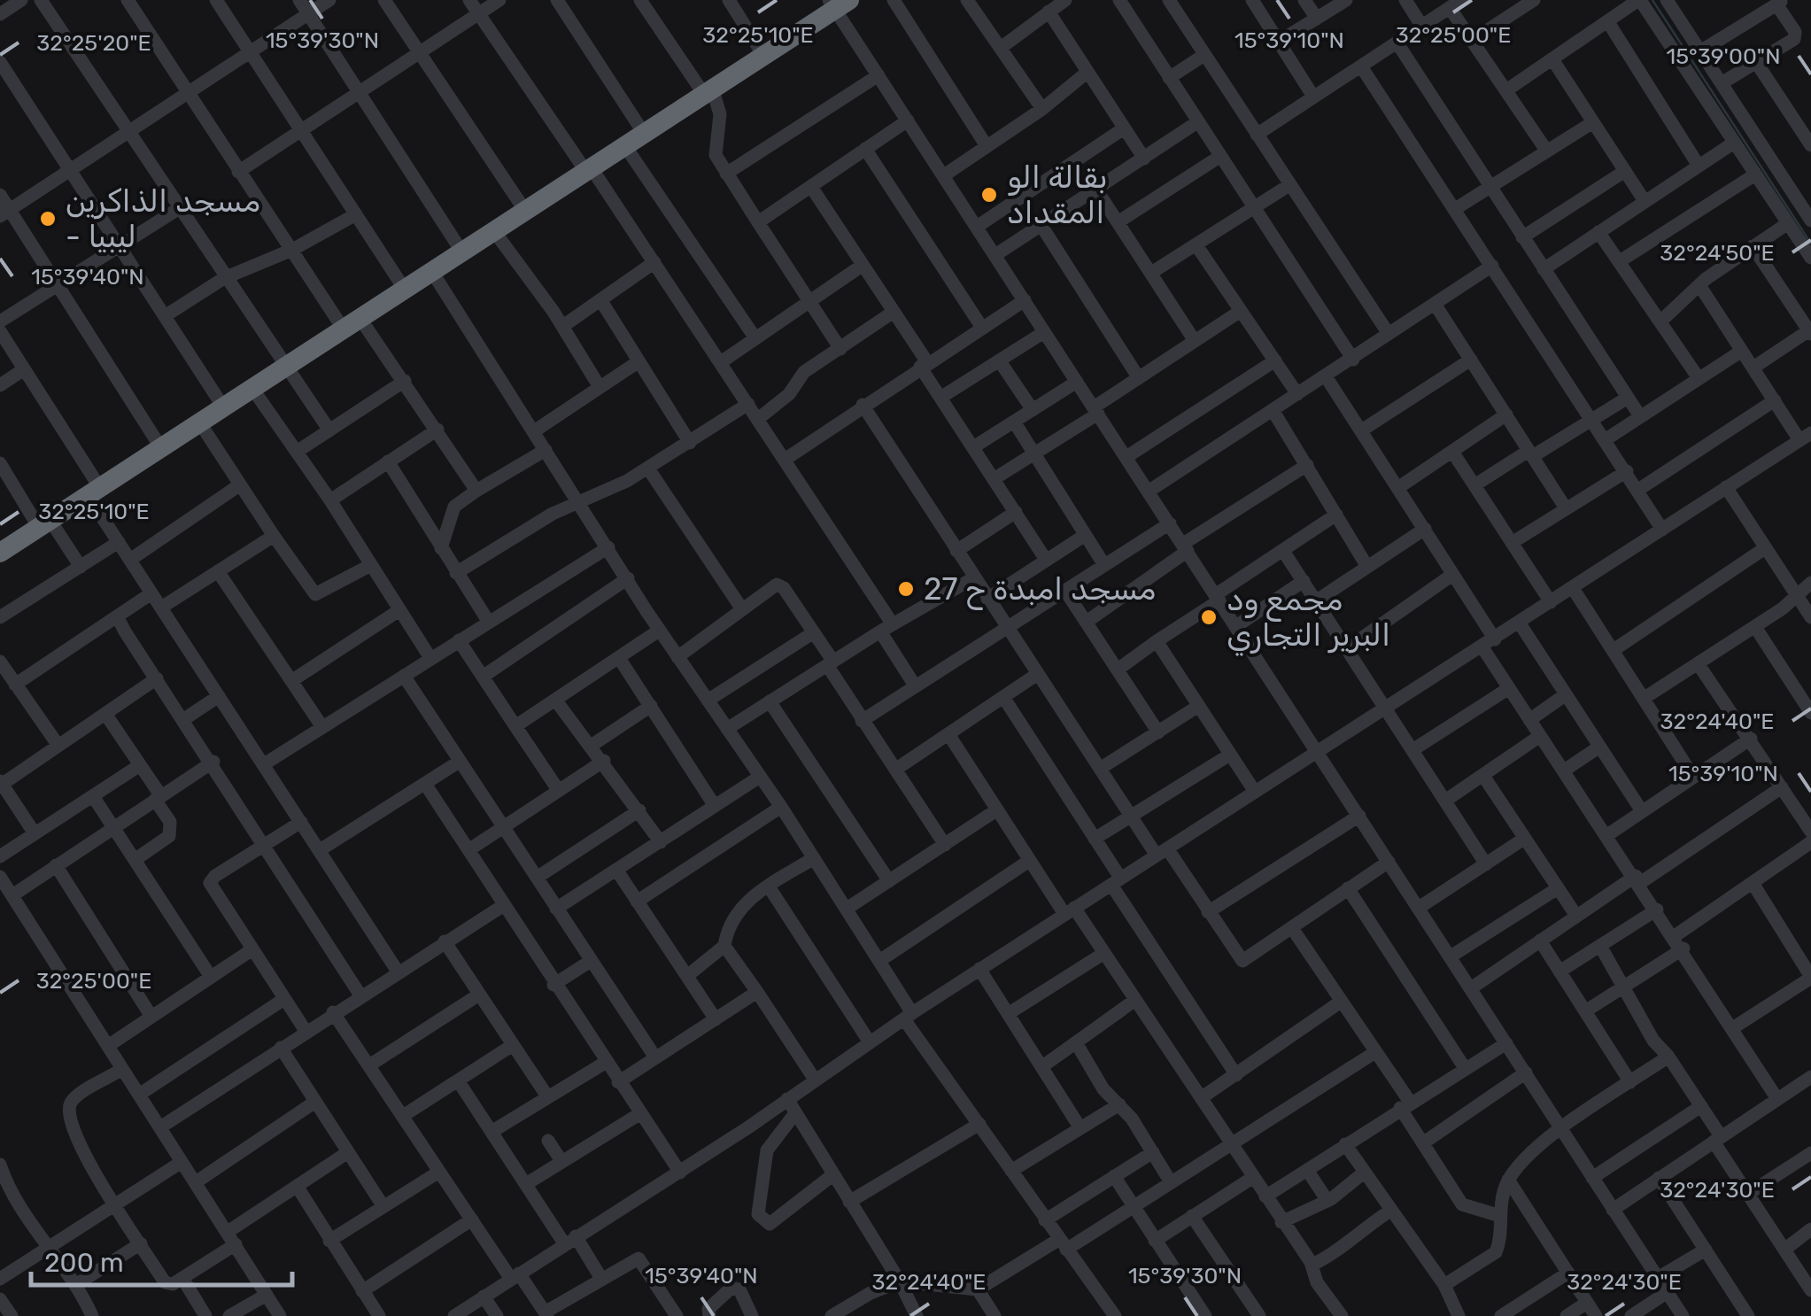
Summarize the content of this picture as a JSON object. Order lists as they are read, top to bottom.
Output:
{
  "places": [
    "بقالة الو المقداد",
    "مسجد الذاكرين - ليبيا",
    "مسجد امبدة ح 27",
    "مجمع ود البرير التجاري"
  ],
  "scale_bar": "200 m",
  "coordinates": [
    "32°25'10\"E",
    "32°25'00\"E",
    "15°39'30\"N",
    "15°39'10\"N",
    "32°25'20\"E",
    "15°39'00\"N",
    "32°24'50\"E",
    "15°39'40\"N",
    "32°24'40\"E",
    "32°24'30\"E"
  ]
}
